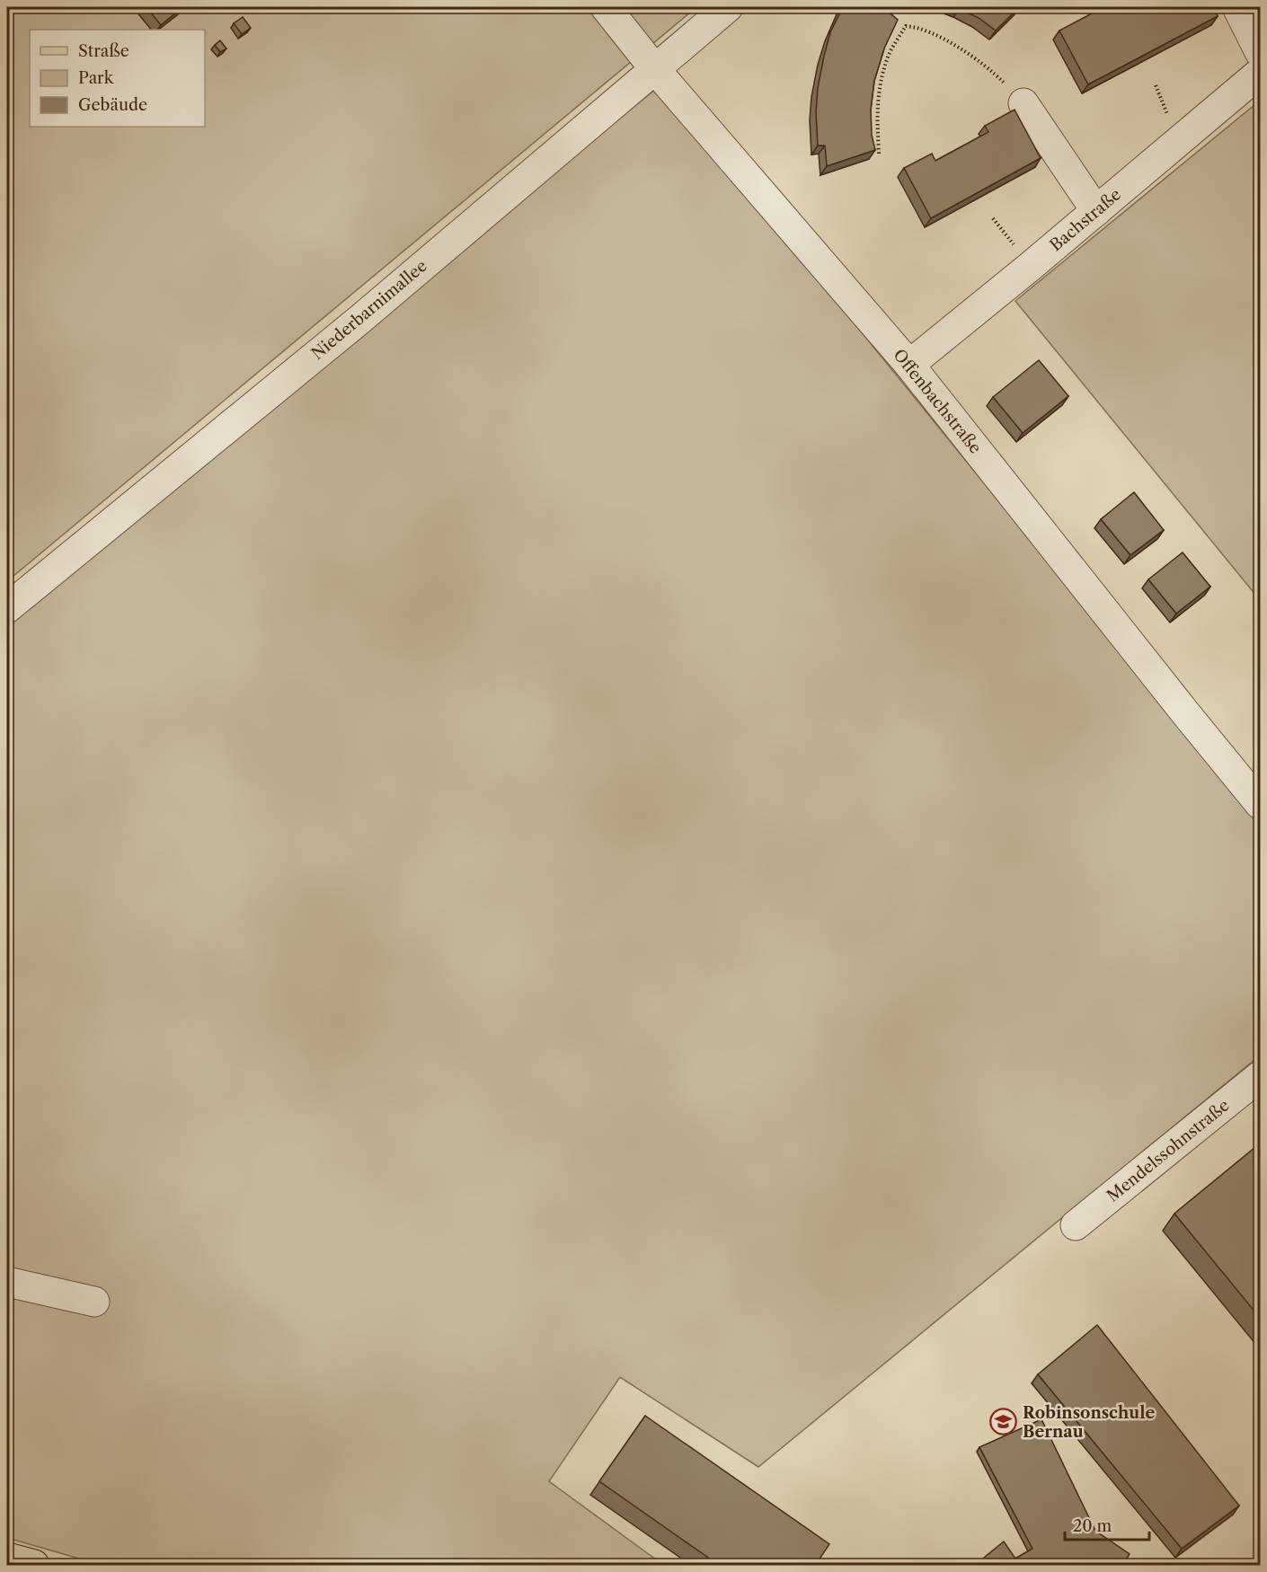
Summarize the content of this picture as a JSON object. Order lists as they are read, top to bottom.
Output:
{
  "streets": {
    "street": [
      "Bachstraße",
      "Niederbarnimallee",
      "Offenbachstraße",
      "Mendelssohnstraße"
    ]
  },
  "crossings": [
    ["Bachstraße", "Offenbachstraße"],
    ["Niederbarnimallee", "Offenbachstraße"]
  ],
  "places": {
    "school or university": ["Robinsonschule Bernau"]
  },
  "legend": ["Straße", "Park", "Gebäude"],
  "scale_bar": "20 m"
}
